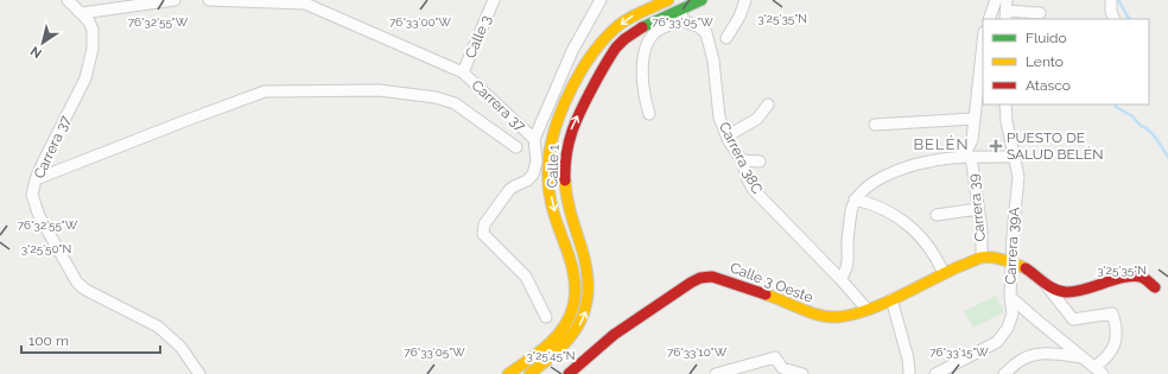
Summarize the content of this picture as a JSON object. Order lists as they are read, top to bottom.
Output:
{
  "streets": {
    "main road": ["Calle 1", "Calle 3 Oeste"],
    "street": [
      "Calle 3",
      "Carrera 37",
      "Carrera 38C",
      "Carrera 39",
      "Carrera 39A"
    ]
  },
  "crossings": [
    ["Calle 3", "Carrera 37"],
    ["Carrera 38C", "Calle 3 Oeste"],
    ["Carrera 39", "Calle 3 Oeste"]
  ],
  "districts": ["BELÉN"],
  "places": {
    "health": ["PUESTO DE SALUD BELÉN"]
  },
  "legend": ["Fluido", "Lento", "Atasco"],
  "scale_bar": "100 m",
  "north": "bottom left",
  "coordinates": [
    "3°25'35\"N",
    "76°32'55\"W",
    "76°33'00\"W",
    "76°33'05\"W",
    "3°25'50\"N",
    "76°33'10\"W",
    "76°33'15\"W",
    "3°25'45\"N"
  ]
}
